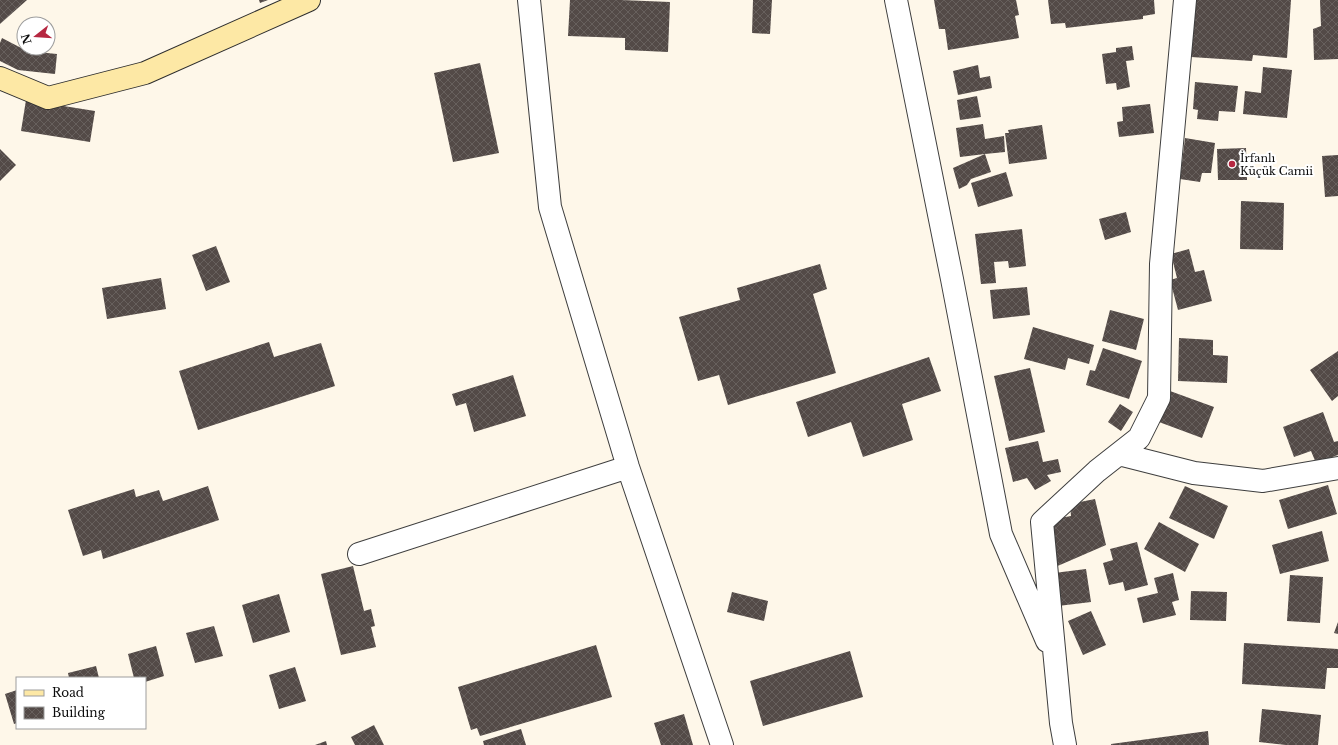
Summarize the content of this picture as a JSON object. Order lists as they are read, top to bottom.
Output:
{
  "places": ["İrfanlı Küçük Camii"],
  "legend": ["Road", "Building"],
  "north": "left"
}
